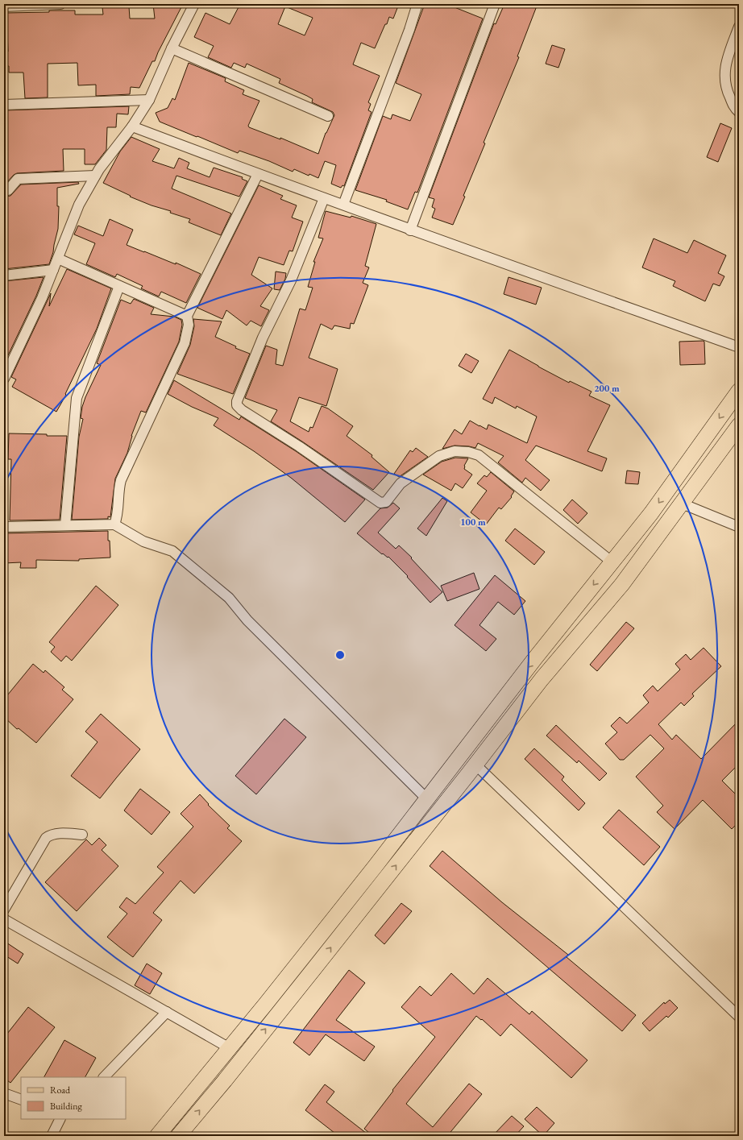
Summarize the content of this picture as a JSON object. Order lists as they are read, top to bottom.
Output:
{
  "legend": ["Road", "Building"],
  "rings": ["200 m", "100 m"]
}
